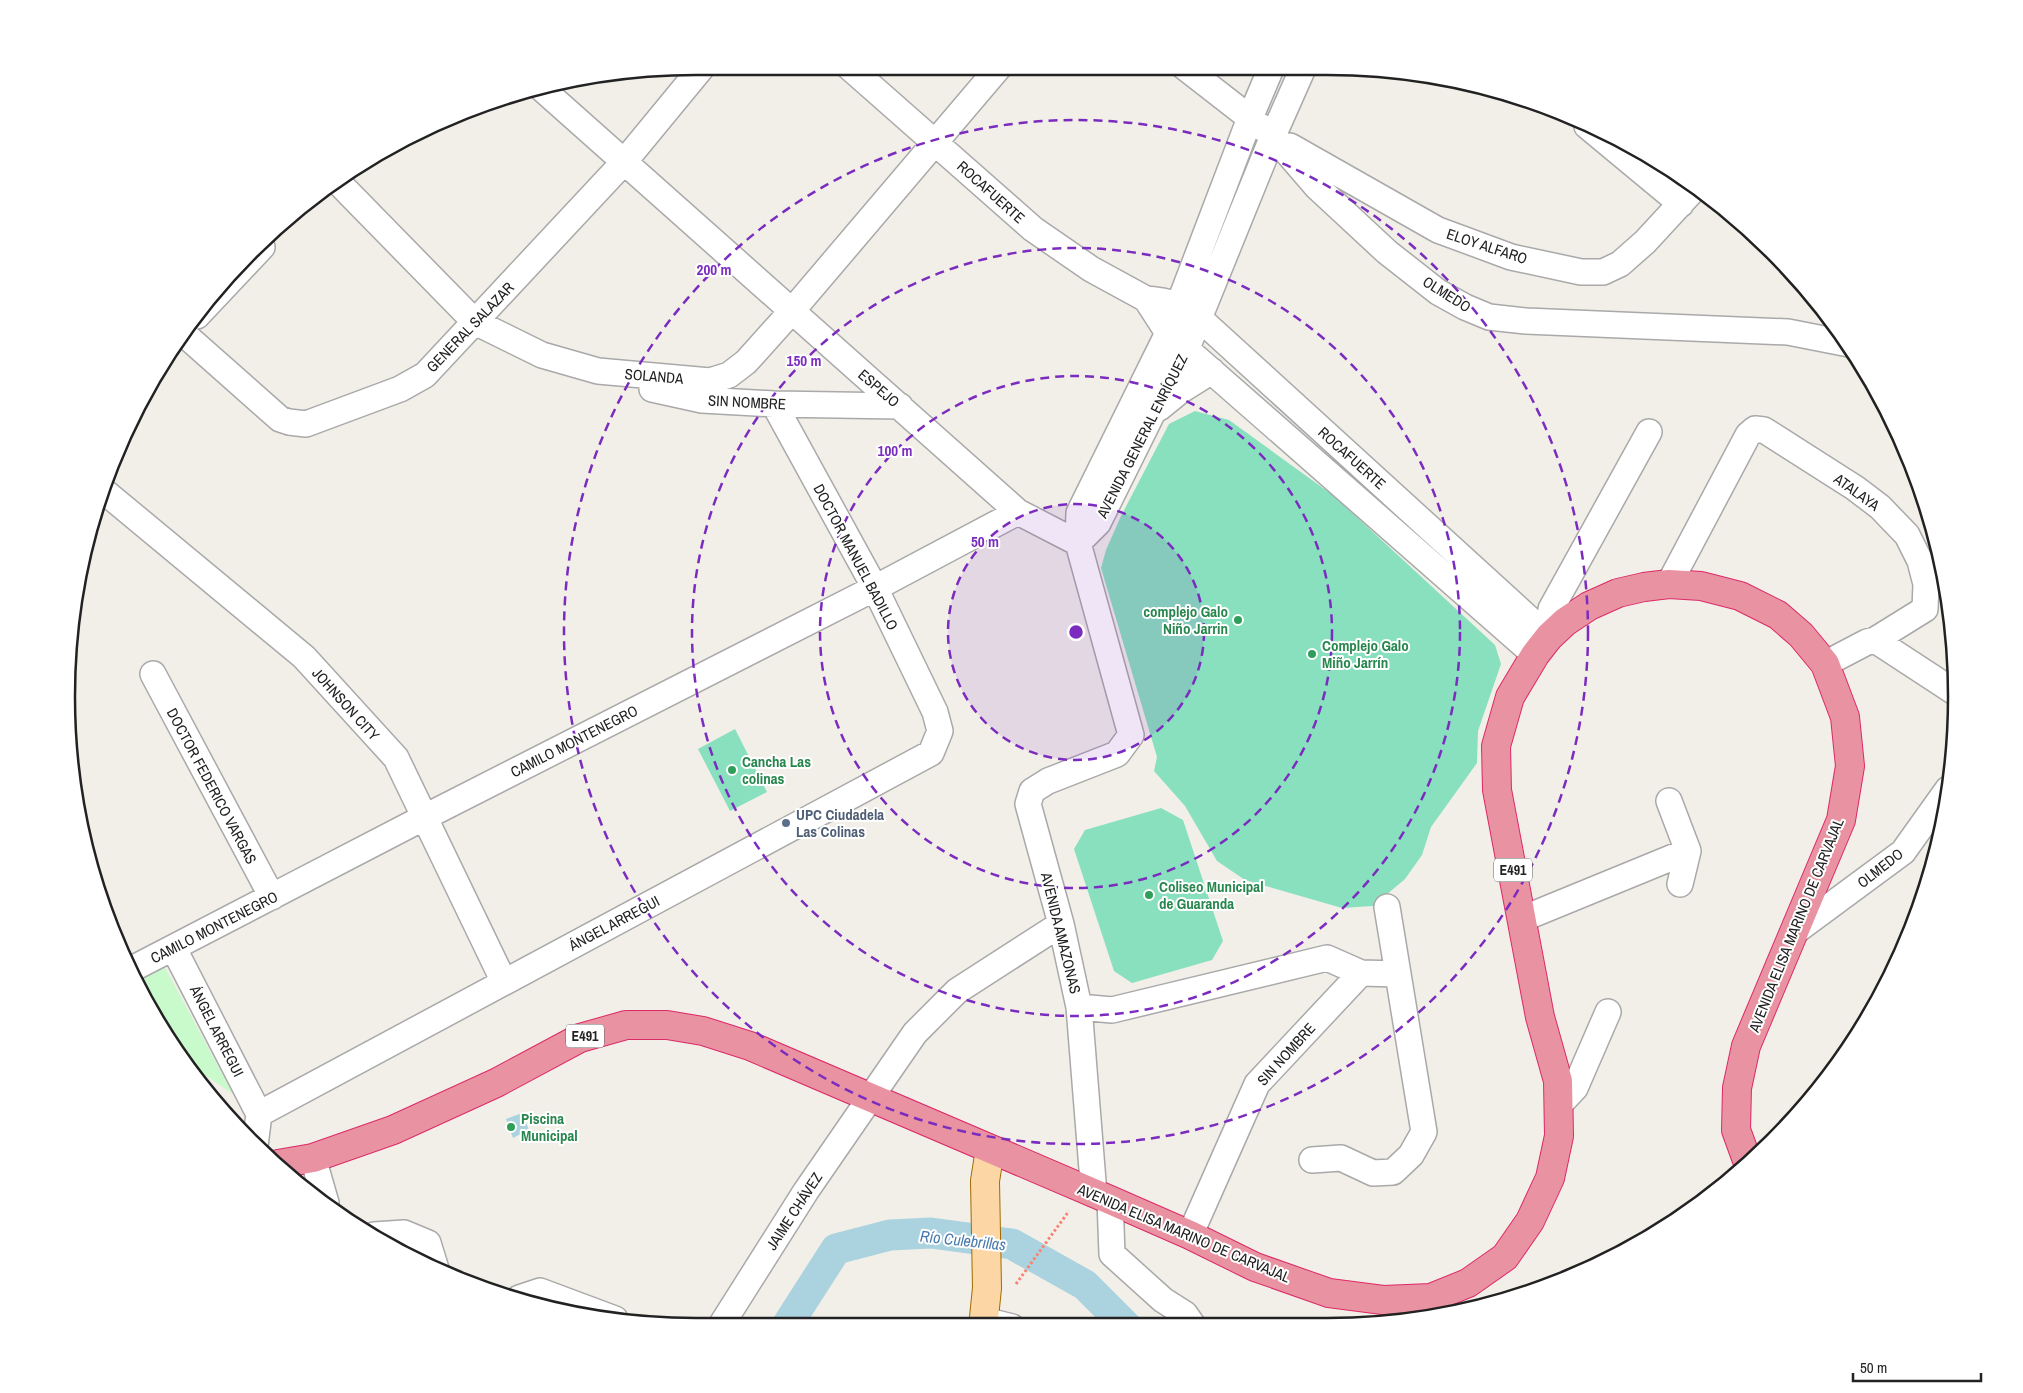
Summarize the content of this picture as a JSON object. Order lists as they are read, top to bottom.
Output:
{
  "streets": {
    "highway": ["E491", "AVENIDA ELISA MARINO DE CARVAJAL"],
    "street": [
      "ROCAFUERTE",
      "ELOY ALFARO",
      "OLMEDO",
      "GENERAL SALAZAR",
      "SOLANDA",
      "ESPEJO",
      "SIN NOMBRE",
      "AVENIDA GENERAL ENRÍQUEZ",
      "ATALAYA",
      "DOCTOR MANUEL BADILLO",
      "JOHNSON CITY",
      "CAMILO MONTENEGRO",
      "DOCTOR FEDERICO VARGAS",
      "ÁNGEL ARREGUI",
      "AVENIDA AMAZONAS",
      "JAIME CHÁVEZ"
    ]
  },
  "crossings": [
    ["ROCAFUERTE", "SOLANDA"],
    ["ROCAFUERTE", "AVENIDA GENERAL ENRÍQUEZ"],
    ["ROCAFUERTE", "AVENIDA ELISA MARINO DE CARVAJAL"],
    ["ELOY ALFARO", "OLMEDO"],
    ["ELOY ALFARO", "AVENIDA GENERAL ENRÍQUEZ"],
    ["OLMEDO", "AVENIDA GENERAL ENRÍQUEZ"],
    ["OLMEDO", "AVENIDA ELISA MARINO DE CARVAJAL"],
    ["GENERAL SALAZAR", "SOLANDA"],
    ["GENERAL SALAZAR", "ESPEJO"],
    ["SOLANDA", "ESPEJO"],
    ["SOLANDA", "SIN NOMBRE"],
    ["ESPEJO", "SIN NOMBRE"],
    ["ESPEJO", "AVENIDA GENERAL ENRÍQUEZ"],
    ["ESPEJO", "CAMILO MONTENEGRO"],
    ["ESPEJO", "AVENIDA AMAZONAS"],
    ["SIN NOMBRE", "DOCTOR MANUEL BADILLO"],
    ["SIN NOMBRE", "AVENIDA ELISA MARINO DE CARVAJAL"],
    ["AVENIDA GENERAL ENRÍQUEZ", "AVENIDA AMAZONAS"],
    ["ATALAYA", "AVENIDA ELISA MARINO DE CARVAJAL"],
    ["DOCTOR MANUEL BADILLO", "CAMILO MONTENEGRO"],
    ["DOCTOR MANUEL BADILLO", "ÁNGEL ARREGUI"],
    ["JOHNSON CITY", "CAMILO MONTENEGRO"],
    ["JOHNSON CITY", "ÁNGEL ARREGUI"],
    ["CAMILO MONTENEGRO", "DOCTOR FEDERICO VARGAS"],
    ["CAMILO MONTENEGRO", "ÁNGEL ARREGUI"],
    ["E491", "AVENIDA ELISA MARINO DE CARVAJAL"],
    ["AVENIDA ELISA MARINO DE CARVAJAL", "AVENIDA AMAZONAS"],
    ["AVENIDA ELISA MARINO DE CARVAJAL", "JAIME CHÁVEZ"],
    ["AVENIDA AMAZONAS", "JAIME CHÁVEZ"]
  ],
  "water": ["Río Culebrillas"],
  "places": [
    "complejo Galo Niño Jarrin",
    "Complejo Galo Miño Jarrín",
    "Cancha Las colinas",
    "UPC Ciudadela Las Colinas",
    "Coliseo Municipal de Guaranda",
    "Piscina Municipal"
  ],
  "scale_bar": "50 m",
  "rings": [
    "200 m",
    "150 m",
    "100 m",
    "50 m"
  ]
}
